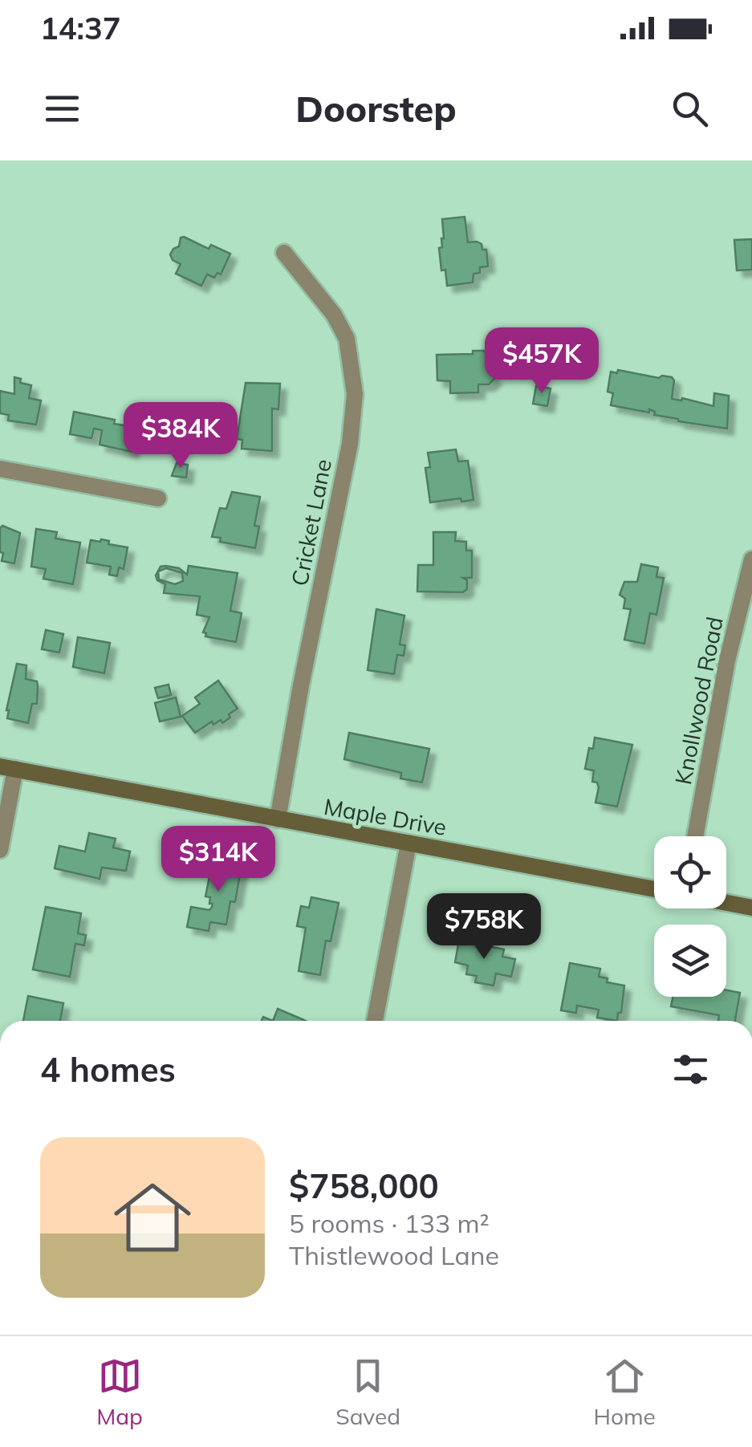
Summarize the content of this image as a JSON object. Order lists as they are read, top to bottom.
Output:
{
  "streets": {
    "street": ["Cricket Lane", "Knollwood Road", "Maple Drive"]
  },
  "crossings": [
    ["Cricket Lane", "Maple Drive"]
  ],
  "page": {
    "status": "14:37",
    "header": "Doorstep",
    "price": [
      "$457K",
      "$384K",
      "$314K",
      "$758K"
    ],
    "heading": "4 homes",
    "list": [
      {
        "name": "$758,000",
        "note": "5 rooms · 133 m² · Thistlewood Lane"
      }
    ],
    "tabs": ["Map", "Saved", "Home"]
  }
}
